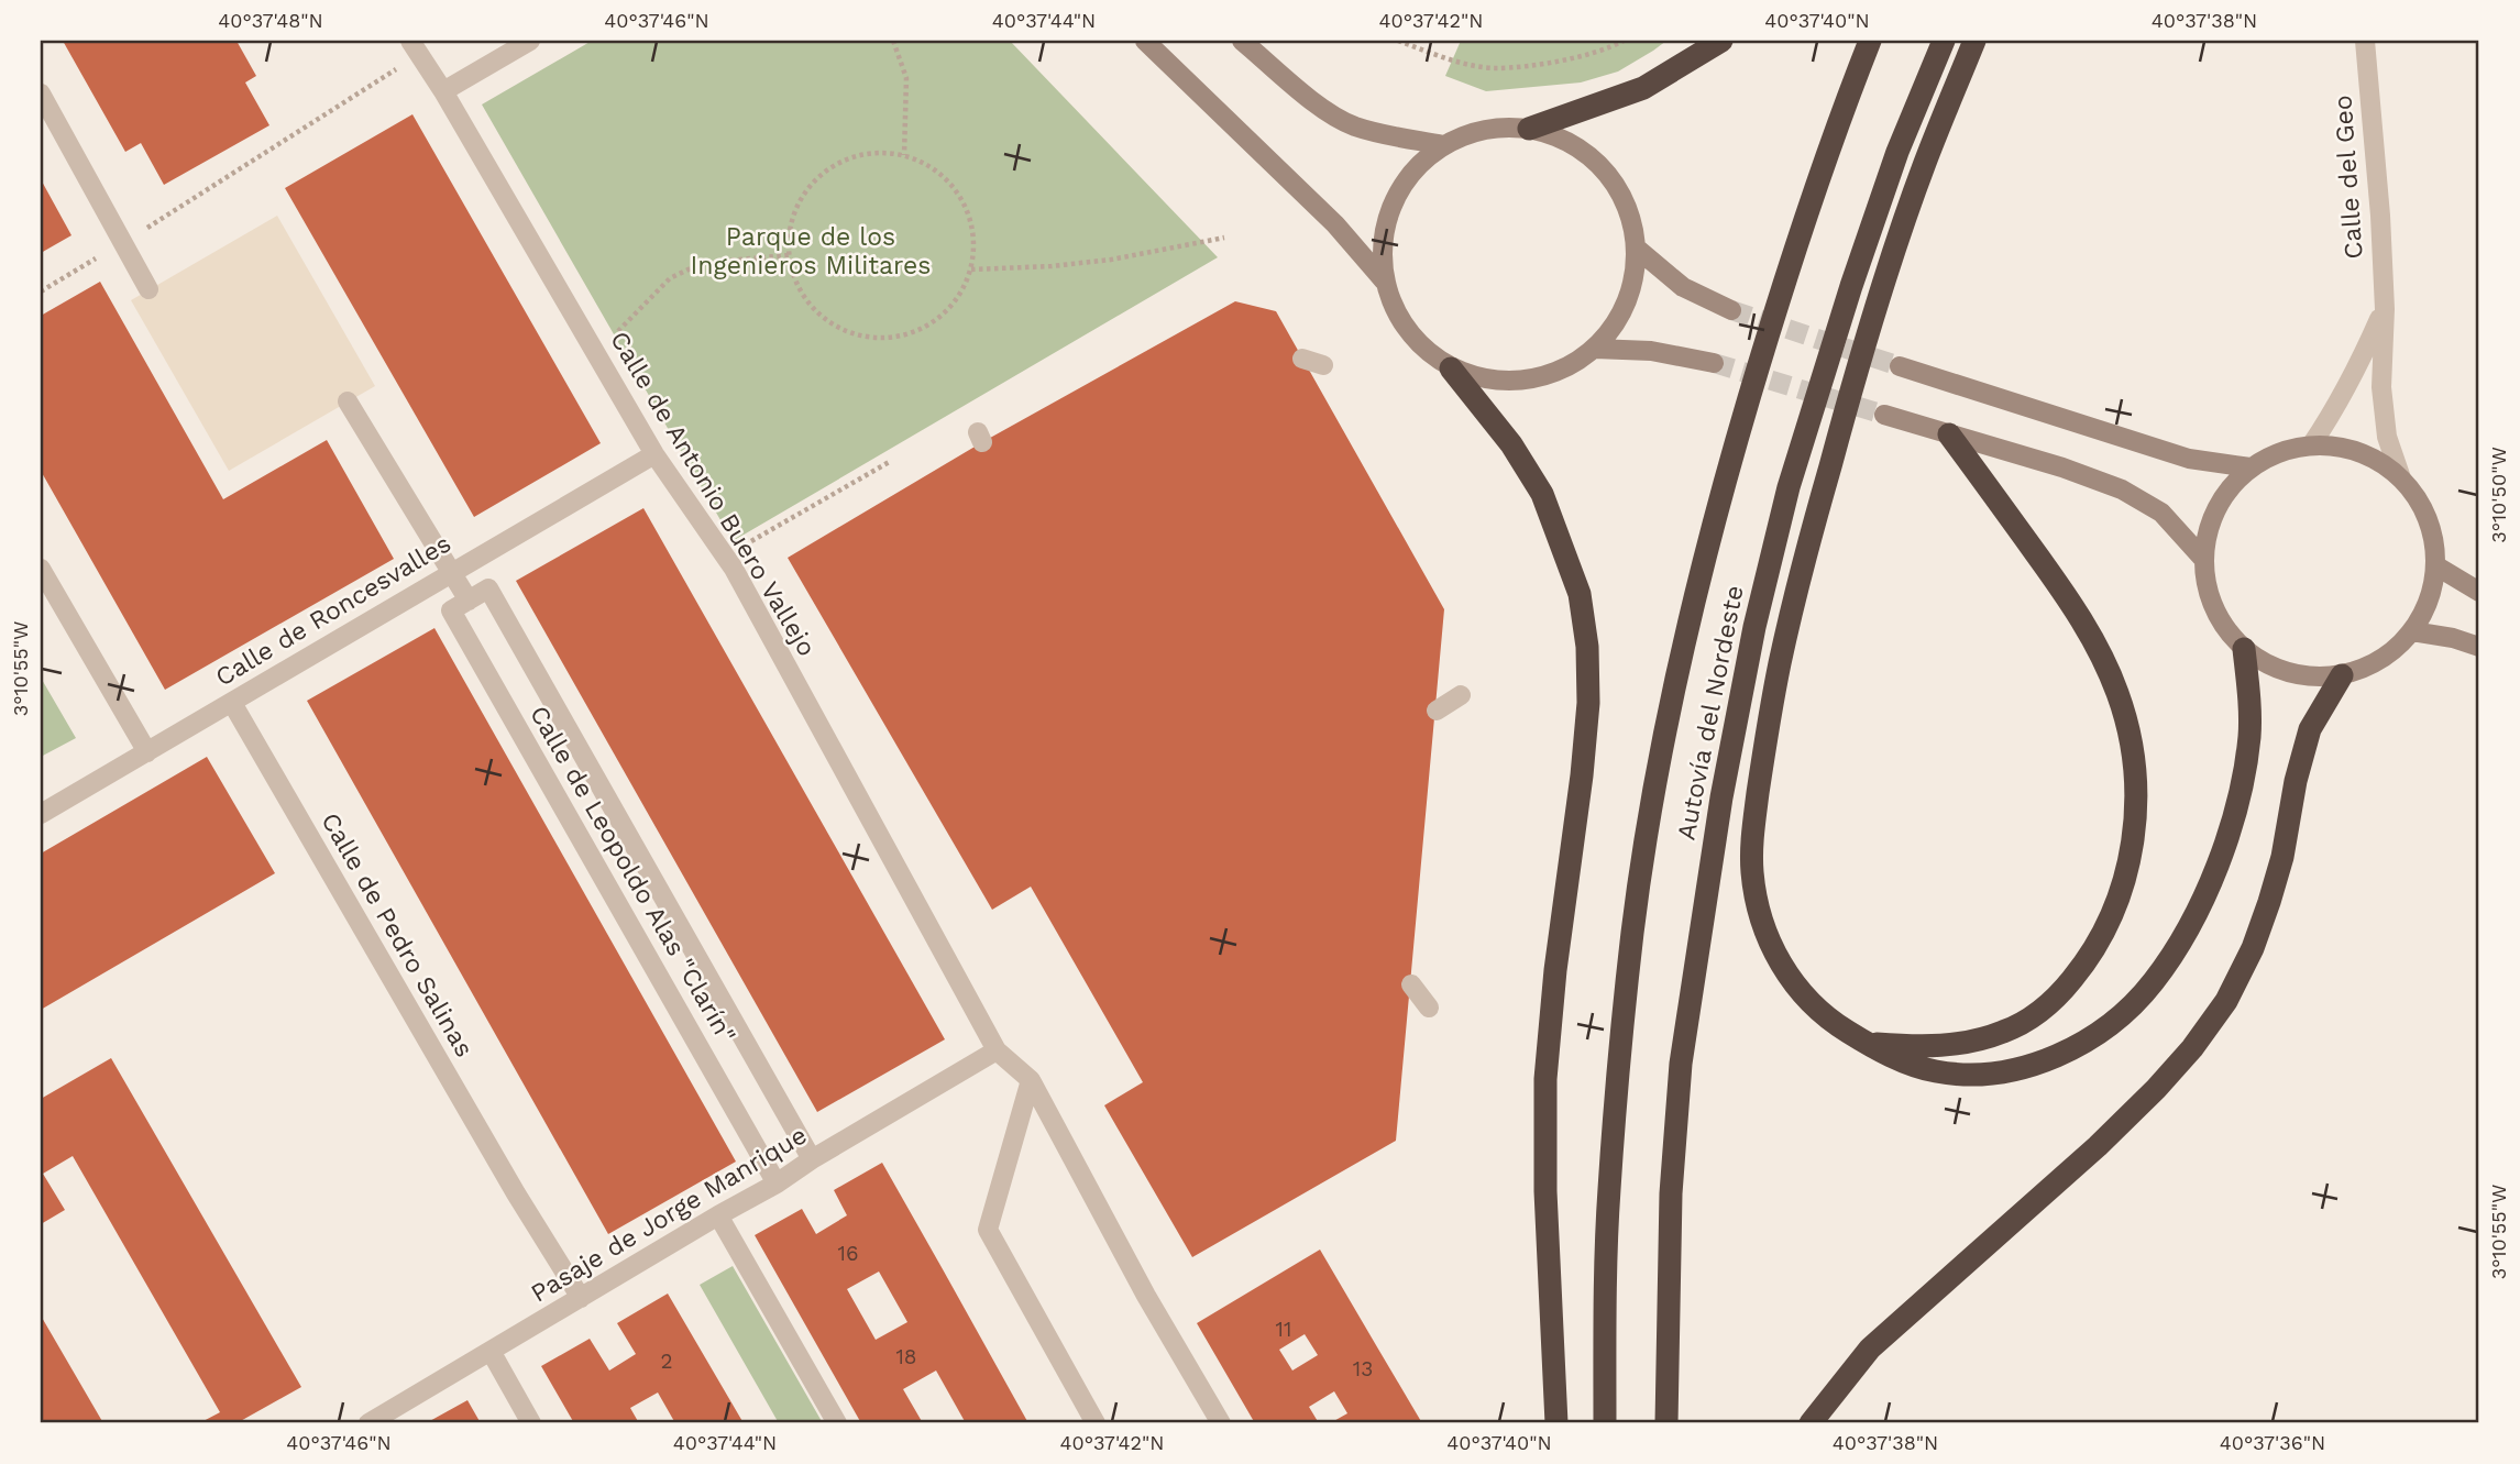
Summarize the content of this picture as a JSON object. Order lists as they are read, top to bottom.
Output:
{
  "streets": {
    "highway": ["Autovía del Nordeste"],
    "street": [
      "Calle del Geo",
      "Calle de Antonio Buero Vallejo",
      "Calle de Roncesvalles",
      "Calle de Leopoldo Alas \"Clarín\"",
      "Calle de Pedro Salinas",
      "Pasaje de Jorge Manrique"
    ]
  },
  "crossings": [
    ["Calle de Antonio Buero Vallejo", "Calle de Roncesvalles"],
    ["Calle de Antonio Buero Vallejo", "Pasaje de Jorge Manrique"],
    ["Calle de Roncesvalles", "Calle de Pedro Salinas"],
    ["Calle de Leopoldo Alas \"Clarín\"", "Pasaje de Jorge Manrique"],
    ["Calle de Pedro Salinas", "Pasaje de Jorge Manrique"]
  ],
  "parks": ["Parque de los Ingenieros Militares"],
  "house_numbers": [
    "16",
    "11",
    "18",
    "2",
    "13"
  ],
  "coordinates": [
    "40°37'48\"N",
    "40°37'46\"N",
    "40°37'44\"N",
    "40°37'42\"N",
    "40°37'40\"N",
    "40°37'38\"N",
    "3°10'50\"W",
    "3°10'55\"W",
    "40°37'36\"N"
  ]
}
